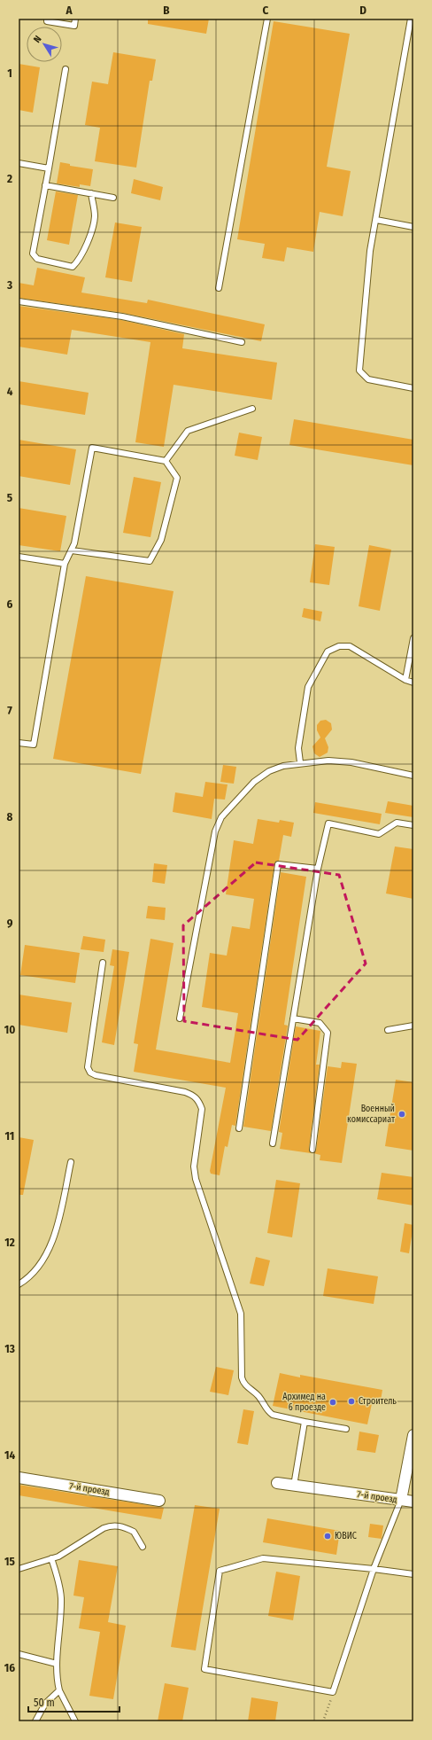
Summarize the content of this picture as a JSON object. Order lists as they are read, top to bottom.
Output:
{
  "streets": {
    "street": ["7-й проезд"]
  },
  "places": [
    "Военный комиссариат",
    "Строитель",
    "Архимед на 6 проезде",
    "ЮВИС"
  ],
  "scale_bar": "50 m",
  "north": "top left",
  "grid": {
    "columns": [
      "A",
      "B",
      "C",
      "D"
    ],
    "rows": [
      "1",
      "2",
      "3",
      "4",
      "5",
      "6",
      "7",
      "8",
      "9",
      "10",
      "11",
      "12",
      "13",
      "14",
      "15",
      "16"
    ]
  }
}
